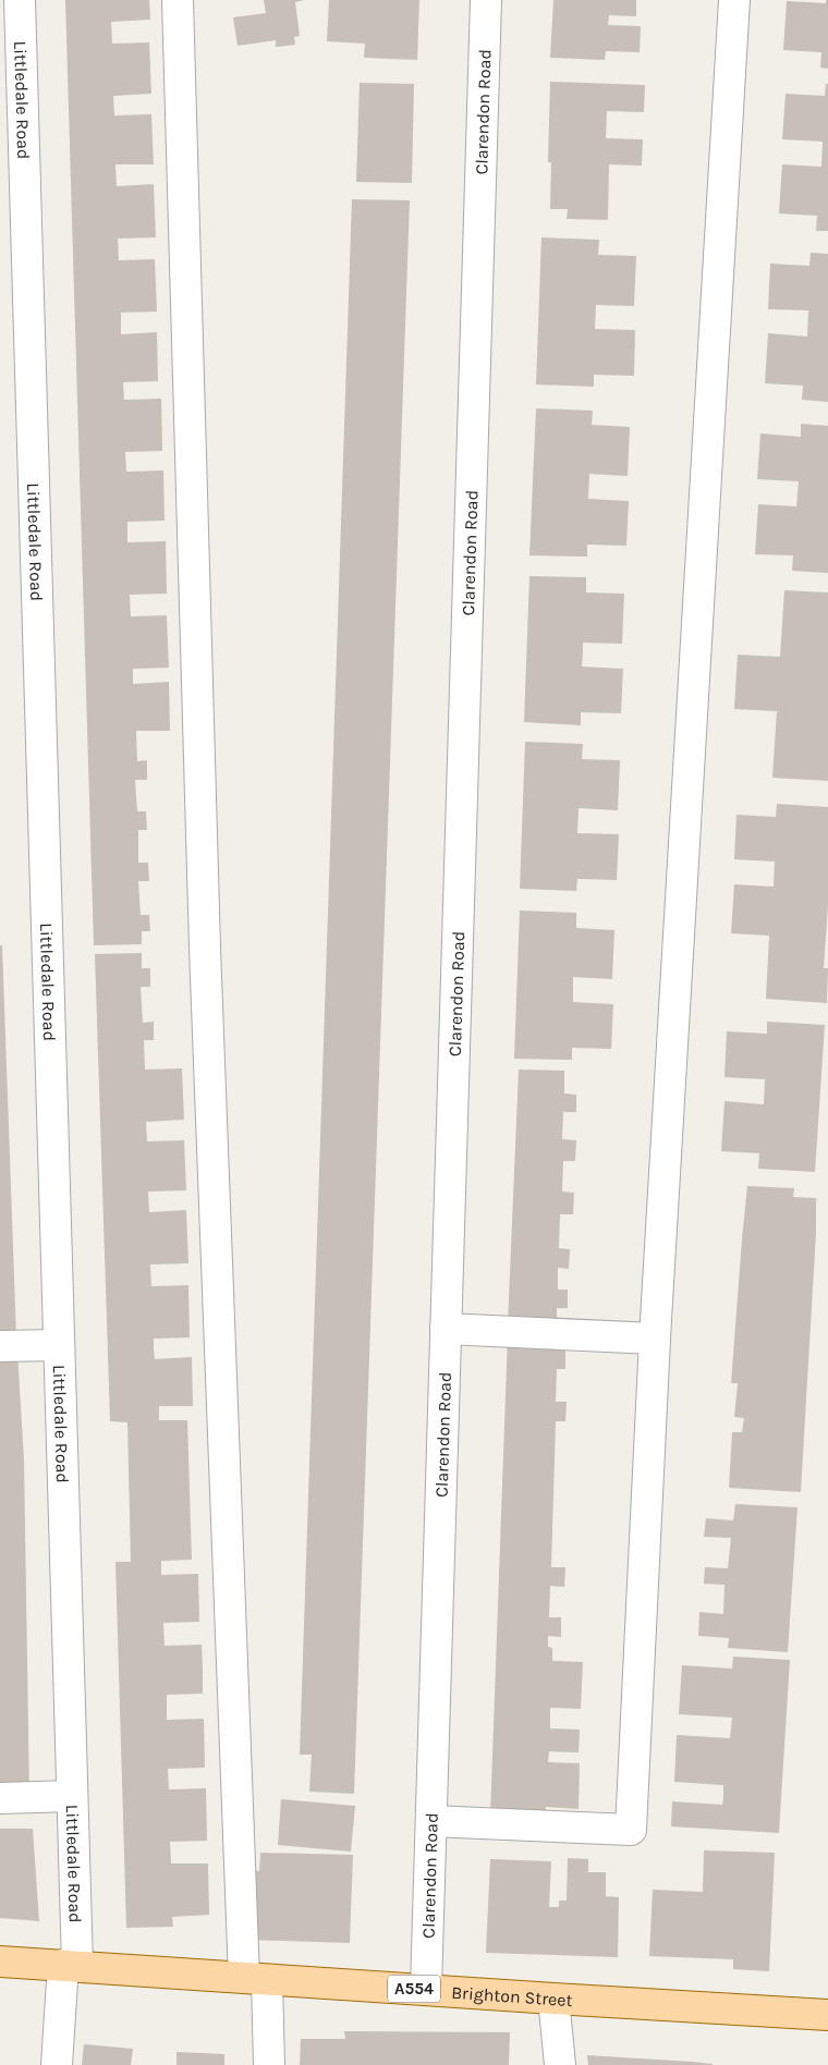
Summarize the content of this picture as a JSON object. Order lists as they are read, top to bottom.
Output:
{
  "streets": {
    "main road": ["A554", "Brighton Street"],
    "street": ["Littledale Road", "Clarendon Road"]
  },
  "crossings": [
    ["Littledale Road", "Brighton Street"],
    ["Clarendon Road", "Brighton Street"]
  ]
}
